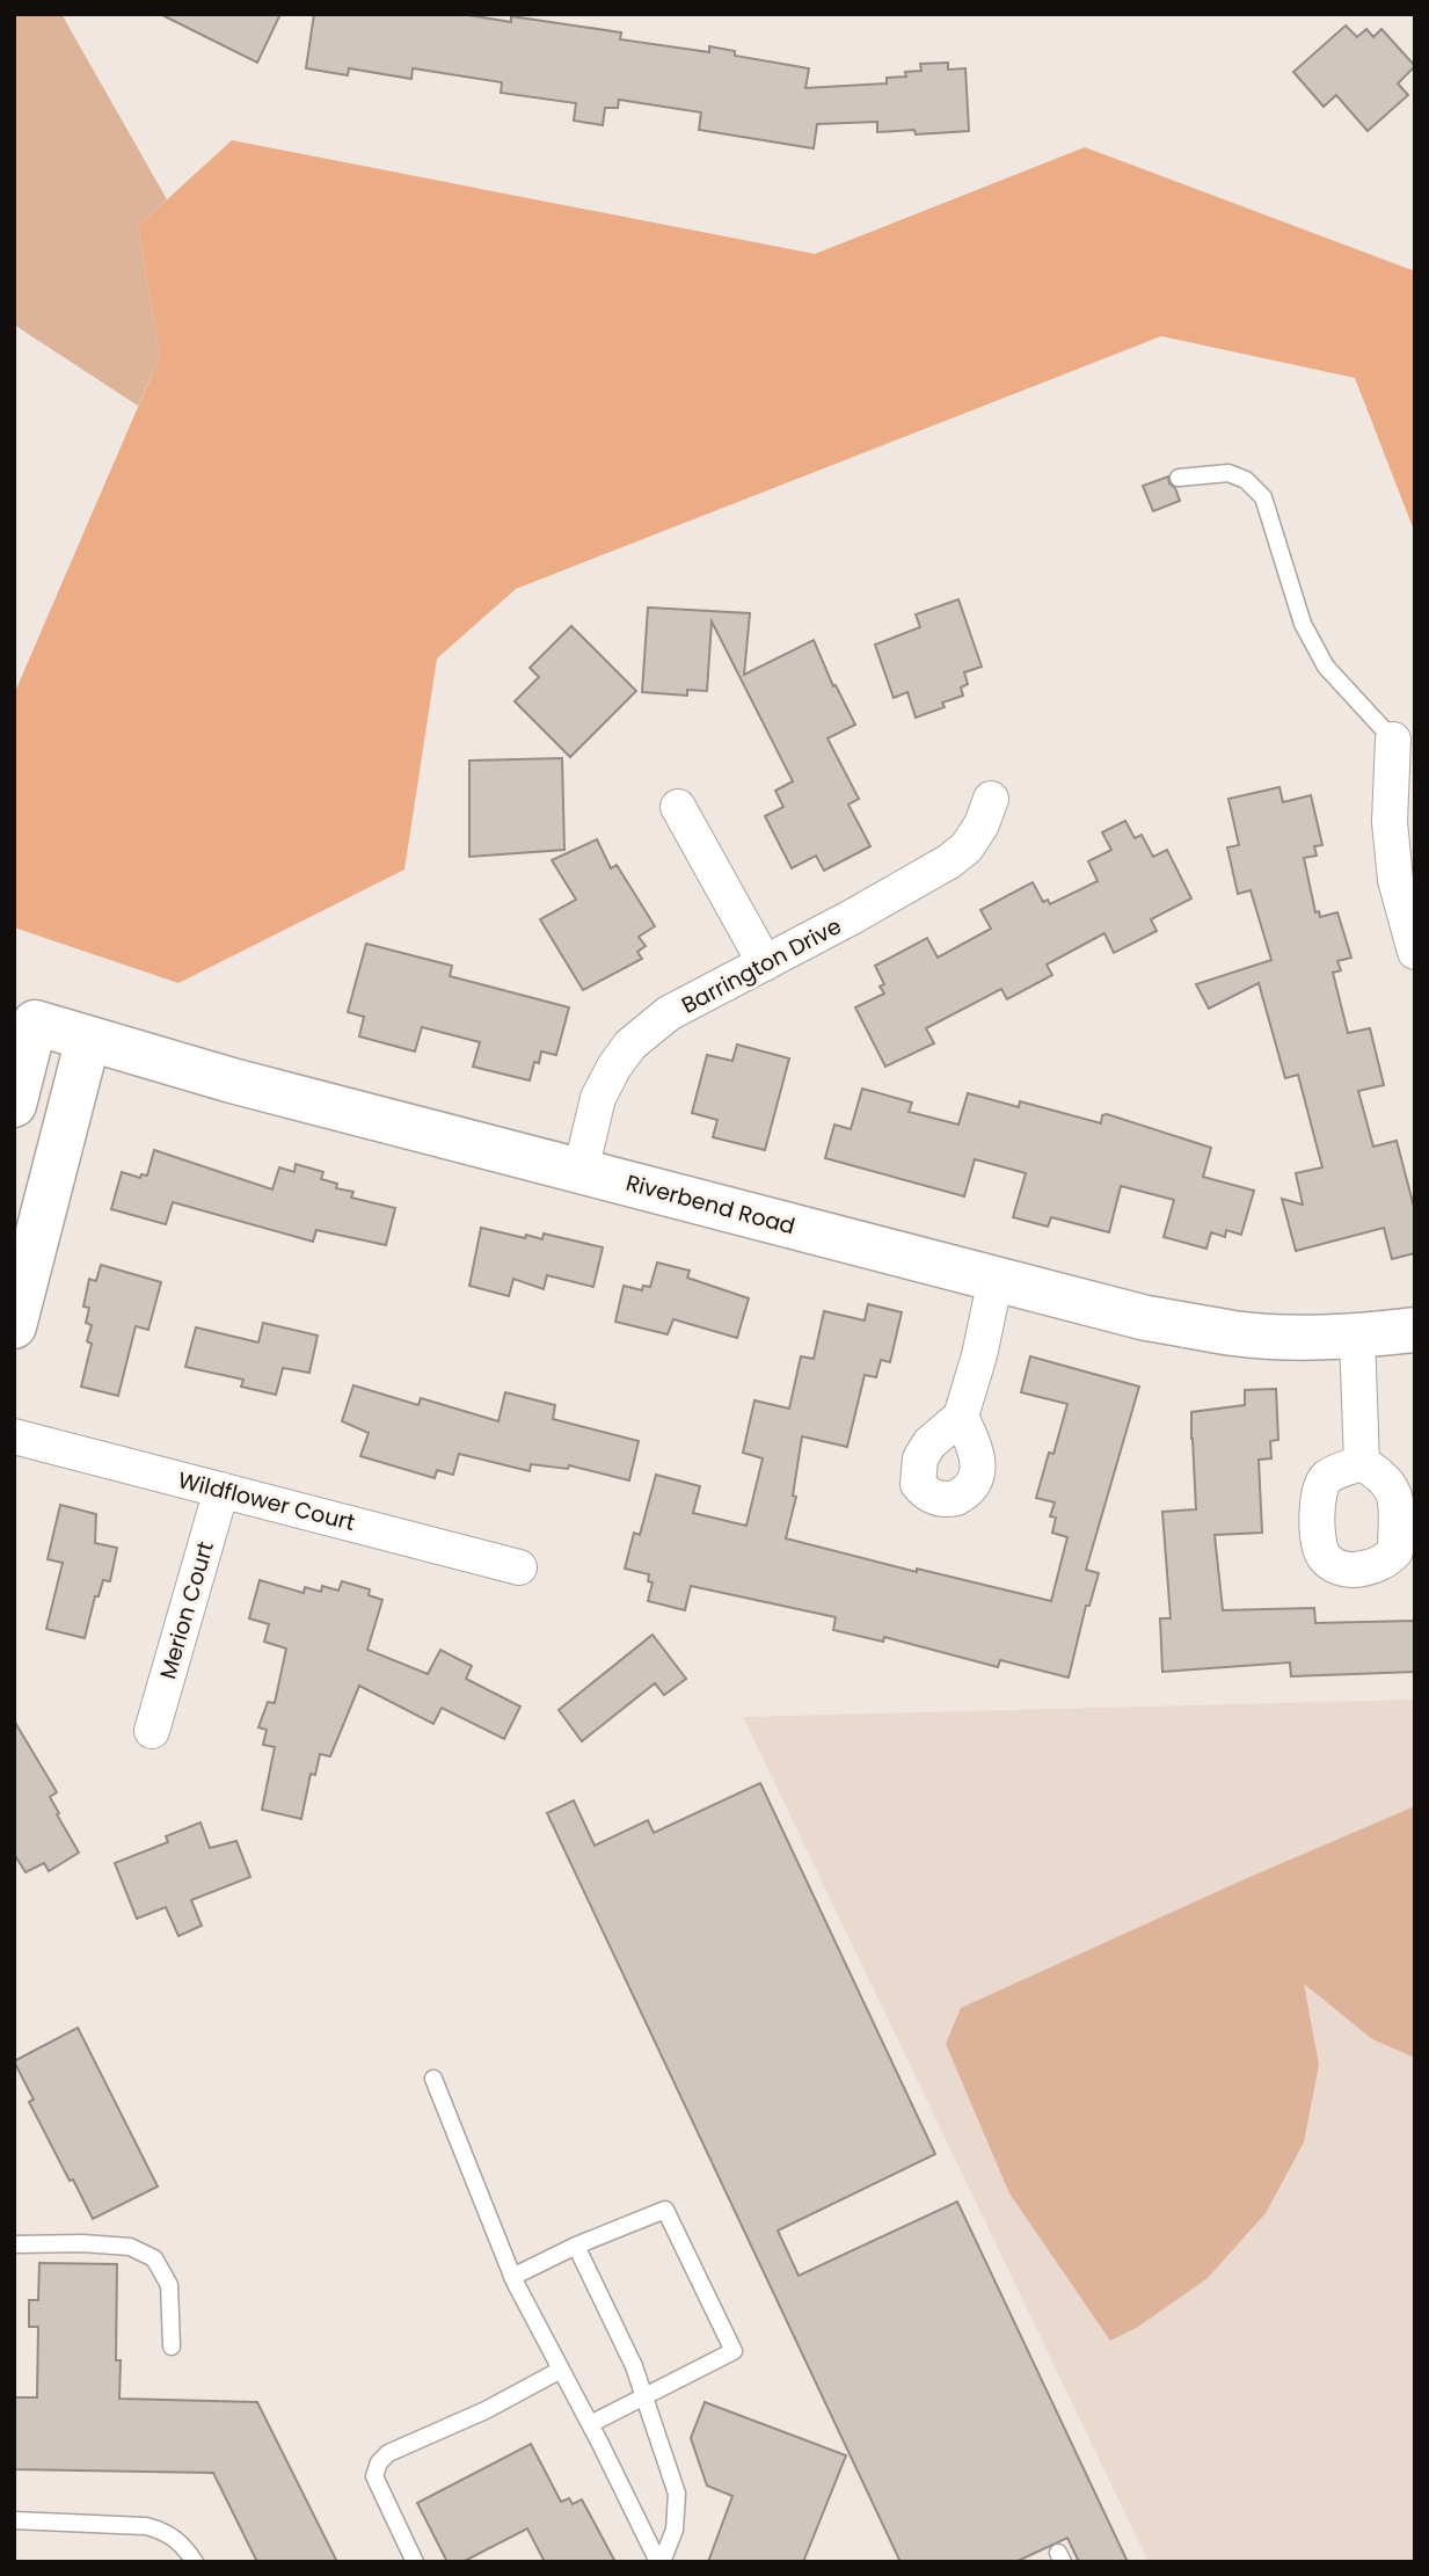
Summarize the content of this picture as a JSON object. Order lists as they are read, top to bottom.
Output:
{
  "streets": {
    "street": [
      "Barrington Drive",
      "Riverbend Road",
      "Wildflower Court",
      "Merion Court"
    ]
  },
  "crossings": [
    ["Barrington Drive", "Riverbend Road"],
    ["Wildflower Court", "Merion Court"]
  ]
}
